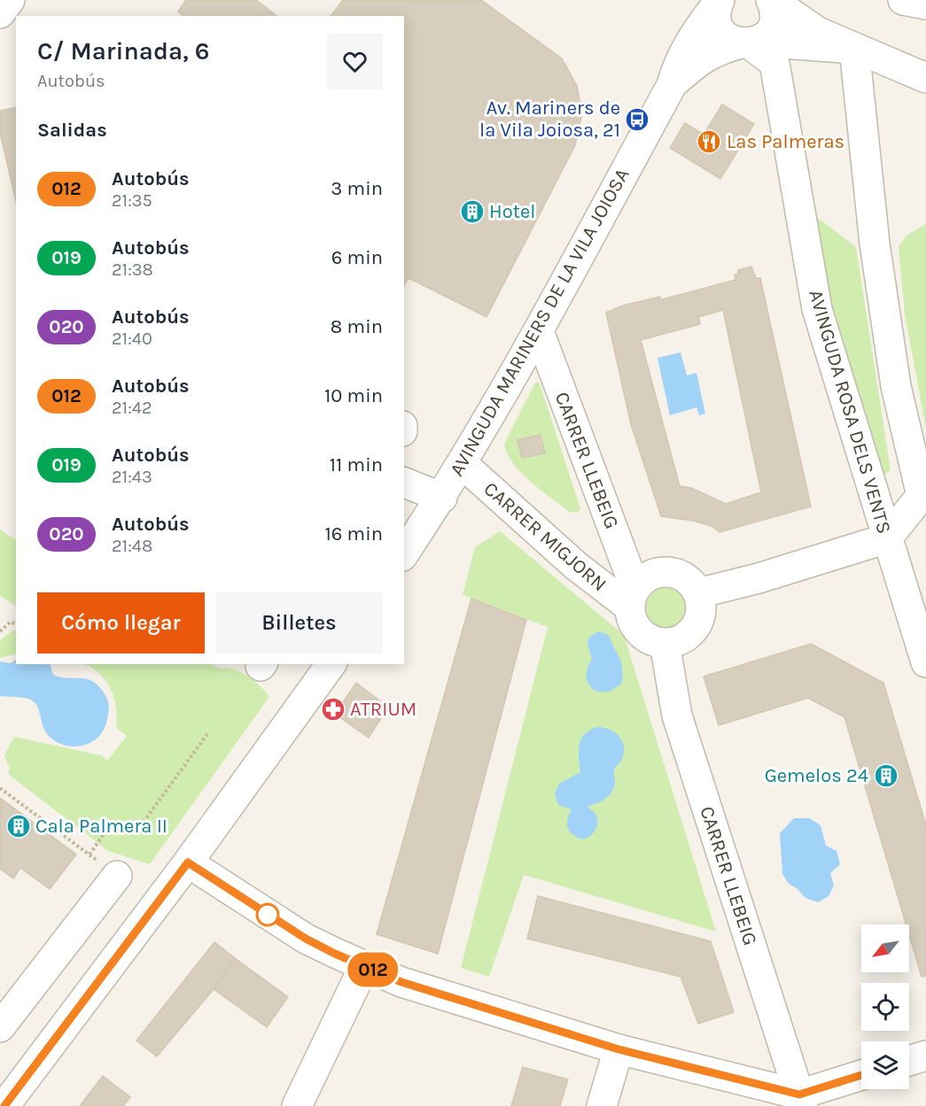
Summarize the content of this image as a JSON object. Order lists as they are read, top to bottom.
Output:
{
  "streets": {
    "street": [
      "AVINGUDA MARINERS DE LA VILA JOIOSA",
      "AVINGUDA ROSA DELS VENTS",
      "CARRER LLEBEIG",
      "CARRER MIGJORN"
    ]
  },
  "crossings": [
    ["AVINGUDA MARINERS DE LA VILA JOIOSA", "AVINGUDA ROSA DELS VENTS"],
    ["AVINGUDA MARINERS DE LA VILA JOIOSA", "CARRER LLEBEIG"],
    ["AVINGUDA MARINERS DE LA VILA JOIOSA", "CARRER MIGJORN"],
    ["CARRER LLEBEIG", "CARRER MIGJORN"]
  ],
  "places": {
    "bus stop": ["Av. Mariners de la Vila Joiosa, 21"],
    "restaurant": ["Las Palmeras"],
    "building": ["Hotel", "Gemelos 24", "Cala Palmera II"],
    "pharmacy": ["ATRIUM"]
  },
  "lines": ["bus line 012"],
  "north": "bottom left",
  "page": {
    "on_map": "012",
    "heading": [
      ["C/ Marinada, 6", "Autobús"],
      "Salidas"
    ],
    "list": [
      {
        "mark": "012",
        "name": "Autobús",
        "note": "21:35",
        "value": "3 min"
      },
      {
        "mark": "019",
        "name": "Autobús",
        "note": "21:38",
        "value": "6 min"
      },
      {
        "mark": "020",
        "name": "Autobús",
        "note": "21:40",
        "value": "8 min"
      },
      {
        "mark": "012",
        "name": "Autobús",
        "note": "21:42",
        "value": "10 min"
      },
      {
        "mark": "019",
        "name": "Autobús",
        "note": "21:43",
        "value": "11 min"
      },
      {
        "mark": "020",
        "name": "Autobús",
        "note": "21:48",
        "value": "16 min"
      }
    ],
    "buttons": ["Cómo llegar", "Billetes"]
  }
}
